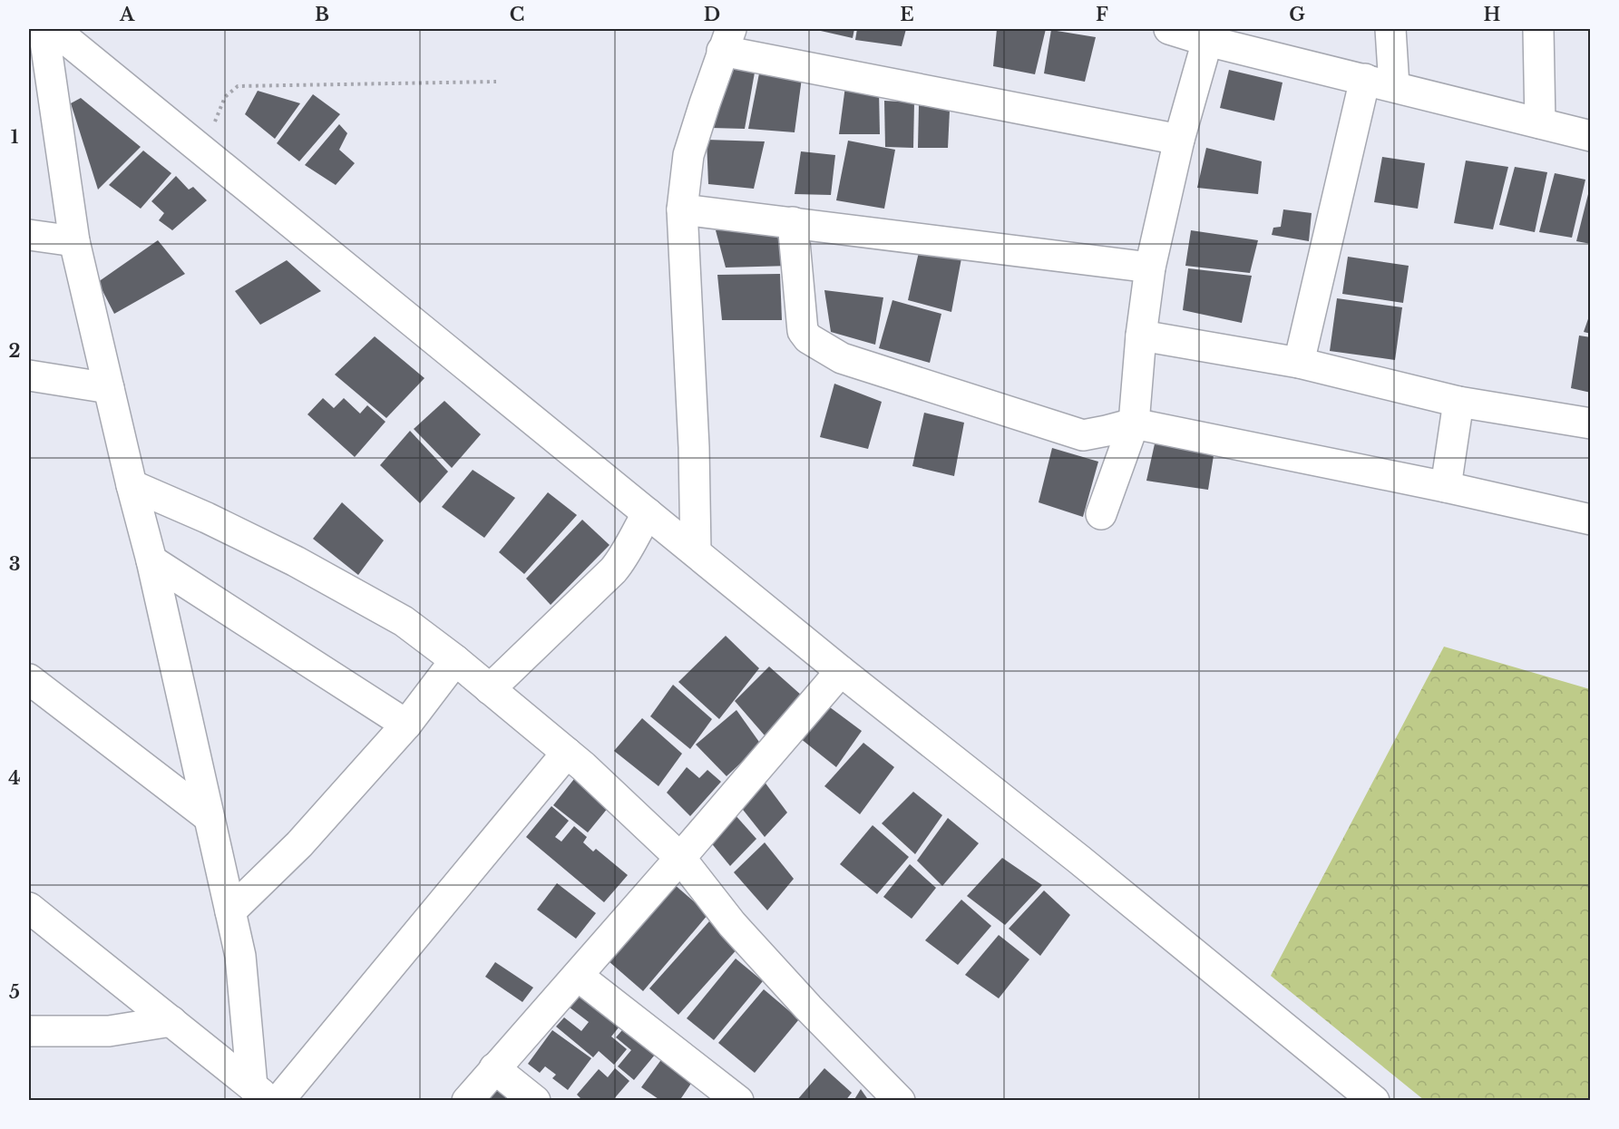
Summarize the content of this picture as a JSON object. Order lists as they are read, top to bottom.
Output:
{
  "grid": {
    "columns": [
      "A",
      "B",
      "C",
      "D",
      "E",
      "F",
      "G",
      "H"
    ],
    "rows": [
      "1",
      "2",
      "3",
      "4",
      "5"
    ]
  }
}
